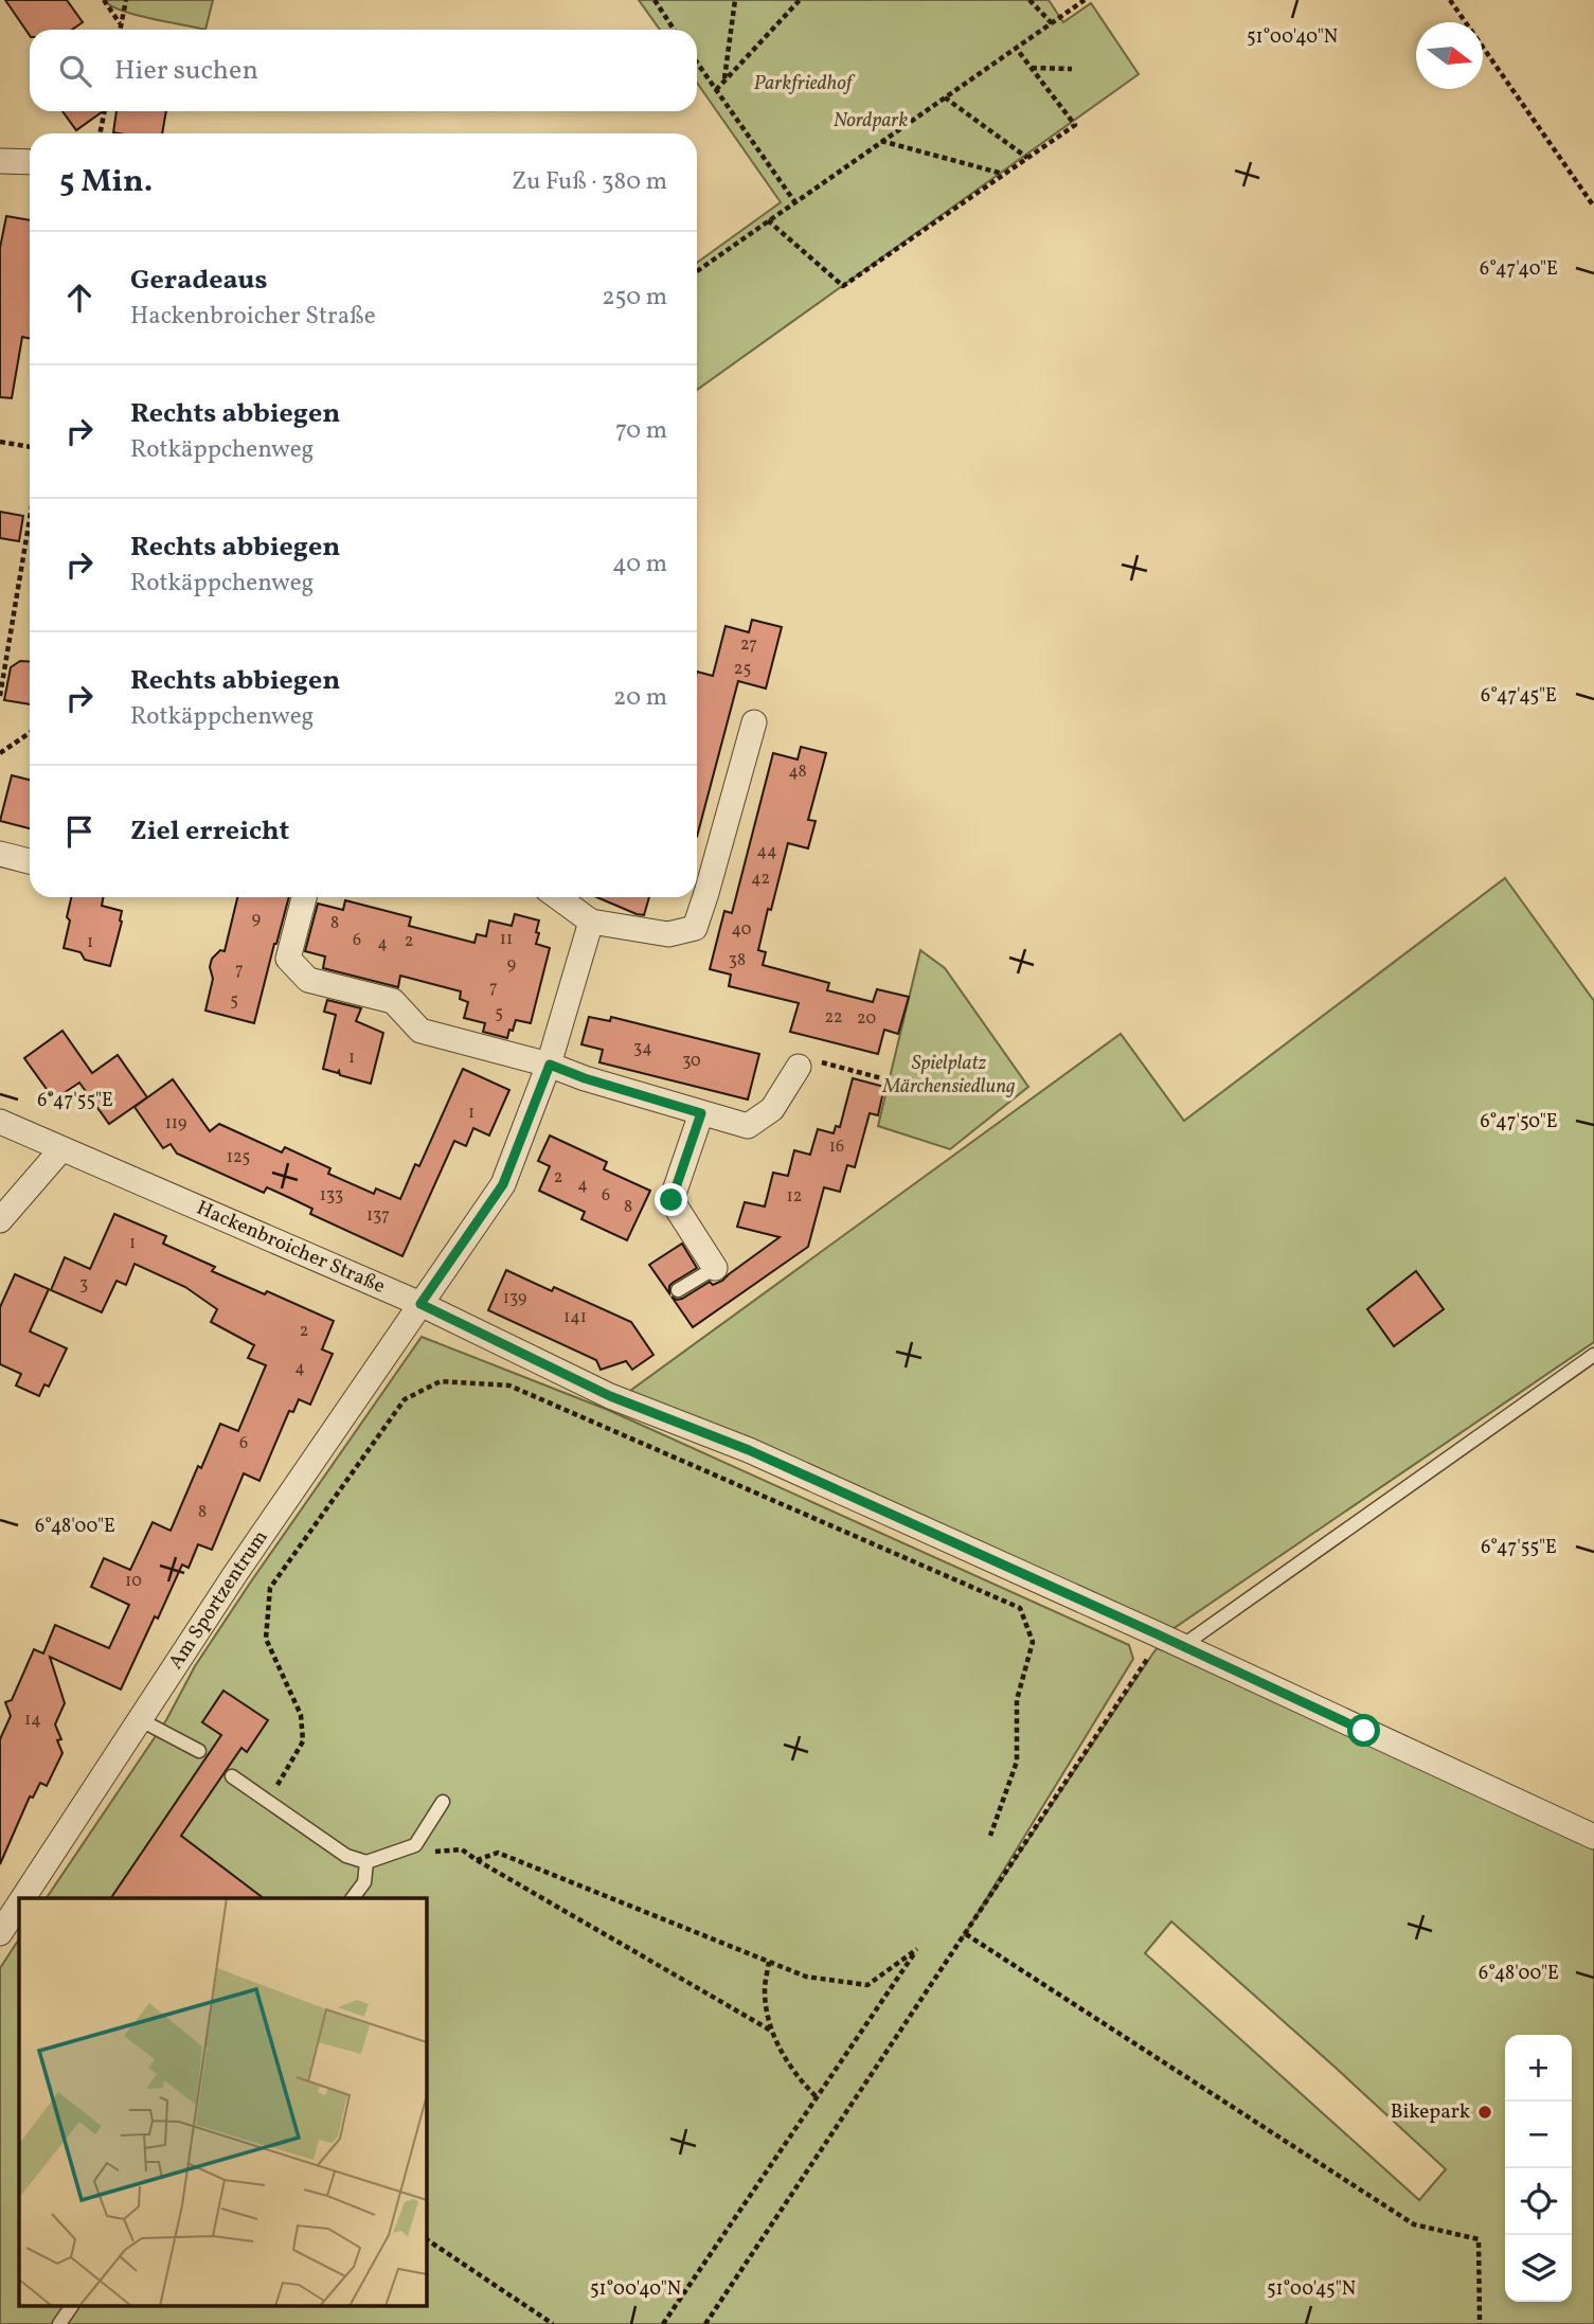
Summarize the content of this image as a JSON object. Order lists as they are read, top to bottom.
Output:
{
  "streets": {
    "street": ["Hackenbroicher Straße", "Am Sportzentrum"]
  },
  "crossings": [
    ["Hackenbroicher Straße", "Am Sportzentrum"]
  ],
  "parks": ["Parkfriedhof", "Nordpark", "Spielplatz Märchensiedlung"],
  "places": ["Bikepark"],
  "house_numbers": [
    "27",
    "25",
    "48",
    "44",
    "42",
    "9",
    "8",
    "40",
    "11",
    "6",
    "2",
    "1",
    "4",
    "38",
    "9",
    "7",
    "7",
    "5",
    "5",
    "22",
    "20",
    "34",
    "1",
    "30",
    "1",
    "119",
    "16",
    "125",
    "2",
    "4",
    "133",
    "6",
    "12",
    "8",
    "137",
    "1",
    "3",
    "139",
    "141",
    "2",
    "4",
    "6",
    "8",
    "10",
    "14"
  ],
  "north": "right",
  "page": {
    "search": "Hier suchen",
    "heading": ["5 Min.", "Zu Fuß · 380 m"],
    "list": [
      ["Geradeaus", "Hackenbroicher Straße", "250 m"],
      ["Rechts abbiegen", "Rotkäppchenweg", "70 m"],
      ["Rechts abbiegen", "Rotkäppchenweg", "40 m"],
      ["Rechts abbiegen", "Rotkäppchenweg", "20 m"],
      "Ziel erreicht"
    ],
    "map_buttons": ["+", "−"]
  },
  "coordinates": [
    "51°00'40\"N",
    "6°47'40\"E",
    "6°47'45\"E",
    "6°47'55\"E",
    "6°47'50\"E",
    "6°48'00\"E",
    "51°00'45\"N"
  ]
}
